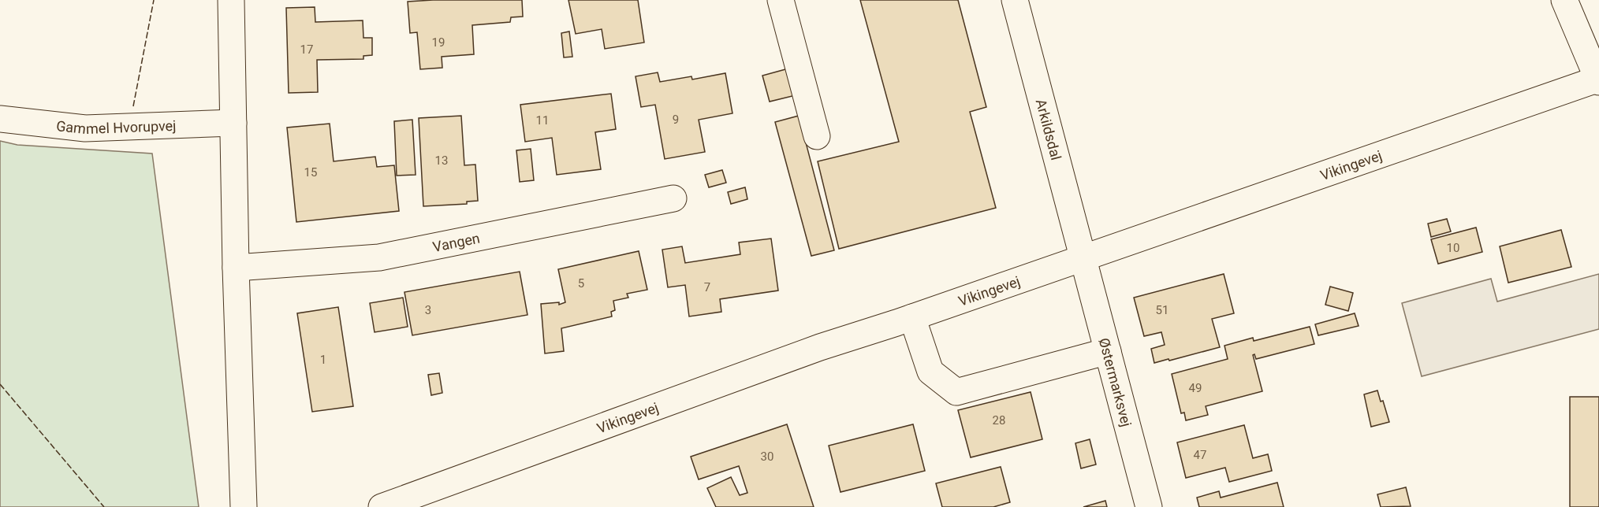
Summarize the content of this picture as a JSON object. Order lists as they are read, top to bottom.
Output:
{
  "streets": {
    "street": [
      "Gammel Hvorupvej",
      "Arkildsdal",
      "Vikingevej",
      "Vangen",
      "Østermarksvej"
    ]
  },
  "crossings": [
    ["Arkildsdal", "Vikingevej"],
    ["Arkildsdal", "Østermarksvej"],
    ["Vikingevej", "Østermarksvej"]
  ],
  "house_numbers": [
    "19",
    "17",
    "9",
    "11",
    "13",
    "15",
    "10",
    "5",
    "7",
    "3",
    "51",
    "1",
    "49",
    "28",
    "47",
    "30"
  ]
}
